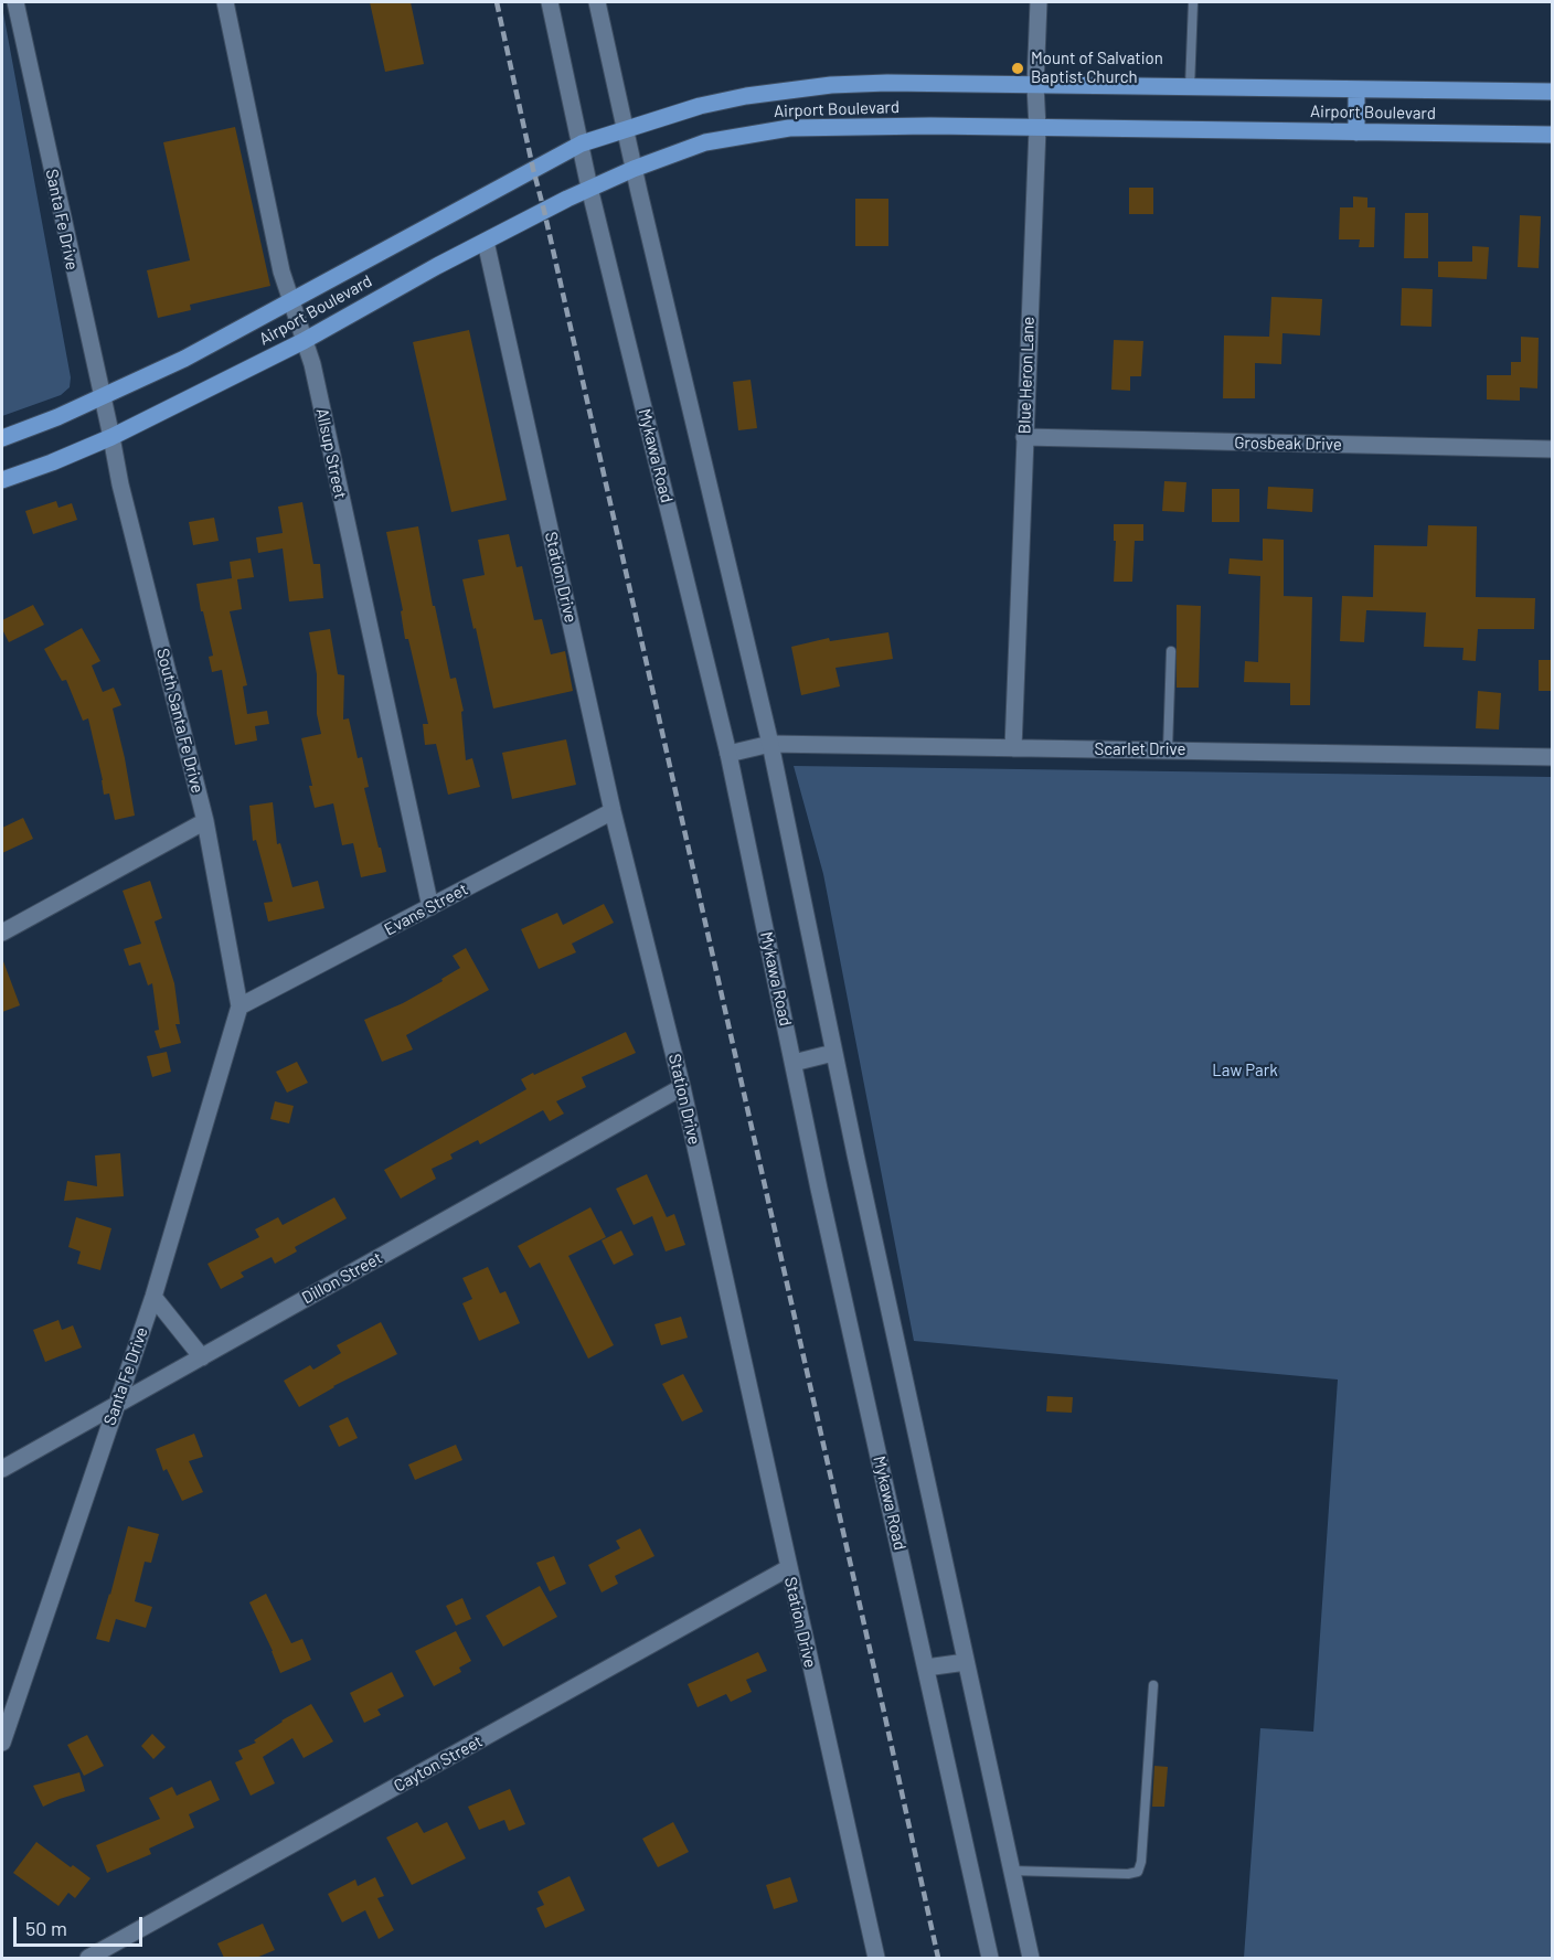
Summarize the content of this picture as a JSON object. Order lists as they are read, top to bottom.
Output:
{
  "streets": {
    "main road": ["Airport Boulevard"],
    "street": [
      "Santa Fe Drive",
      "Blue Heron Lane",
      "Grosbeak Drive",
      "Allsup Street",
      "Mykawa Road",
      "Station Drive",
      "South Santa Fe Drive",
      "Scarlet Drive",
      "Evans Street",
      "Dillon Street",
      "Cayton Street"
    ]
  },
  "crossings": [
    ["Airport Boulevard", "Santa Fe Drive"],
    ["Airport Boulevard", "Blue Heron Lane"],
    ["Airport Boulevard", "Allsup Street"],
    ["Airport Boulevard", "Mykawa Road"],
    ["Airport Boulevard", "Station Drive"],
    ["Airport Boulevard", "South Santa Fe Drive"],
    ["Santa Fe Drive", "South Santa Fe Drive"],
    ["Santa Fe Drive", "Evans Street"],
    ["Santa Fe Drive", "Dillon Street"],
    ["Blue Heron Lane", "Grosbeak Drive"],
    ["Blue Heron Lane", "Scarlet Drive"],
    ["Allsup Street", "Evans Street"],
    ["Mykawa Road", "Scarlet Drive"],
    ["Station Drive", "Evans Street"],
    ["Station Drive", "Dillon Street"],
    ["Station Drive", "Cayton Street"],
    ["South Santa Fe Drive", "Evans Street"]
  ],
  "parks": ["Law Park"],
  "places": ["Mount of Salvation Baptist Church"],
  "scale_bar": "50 m"
}
